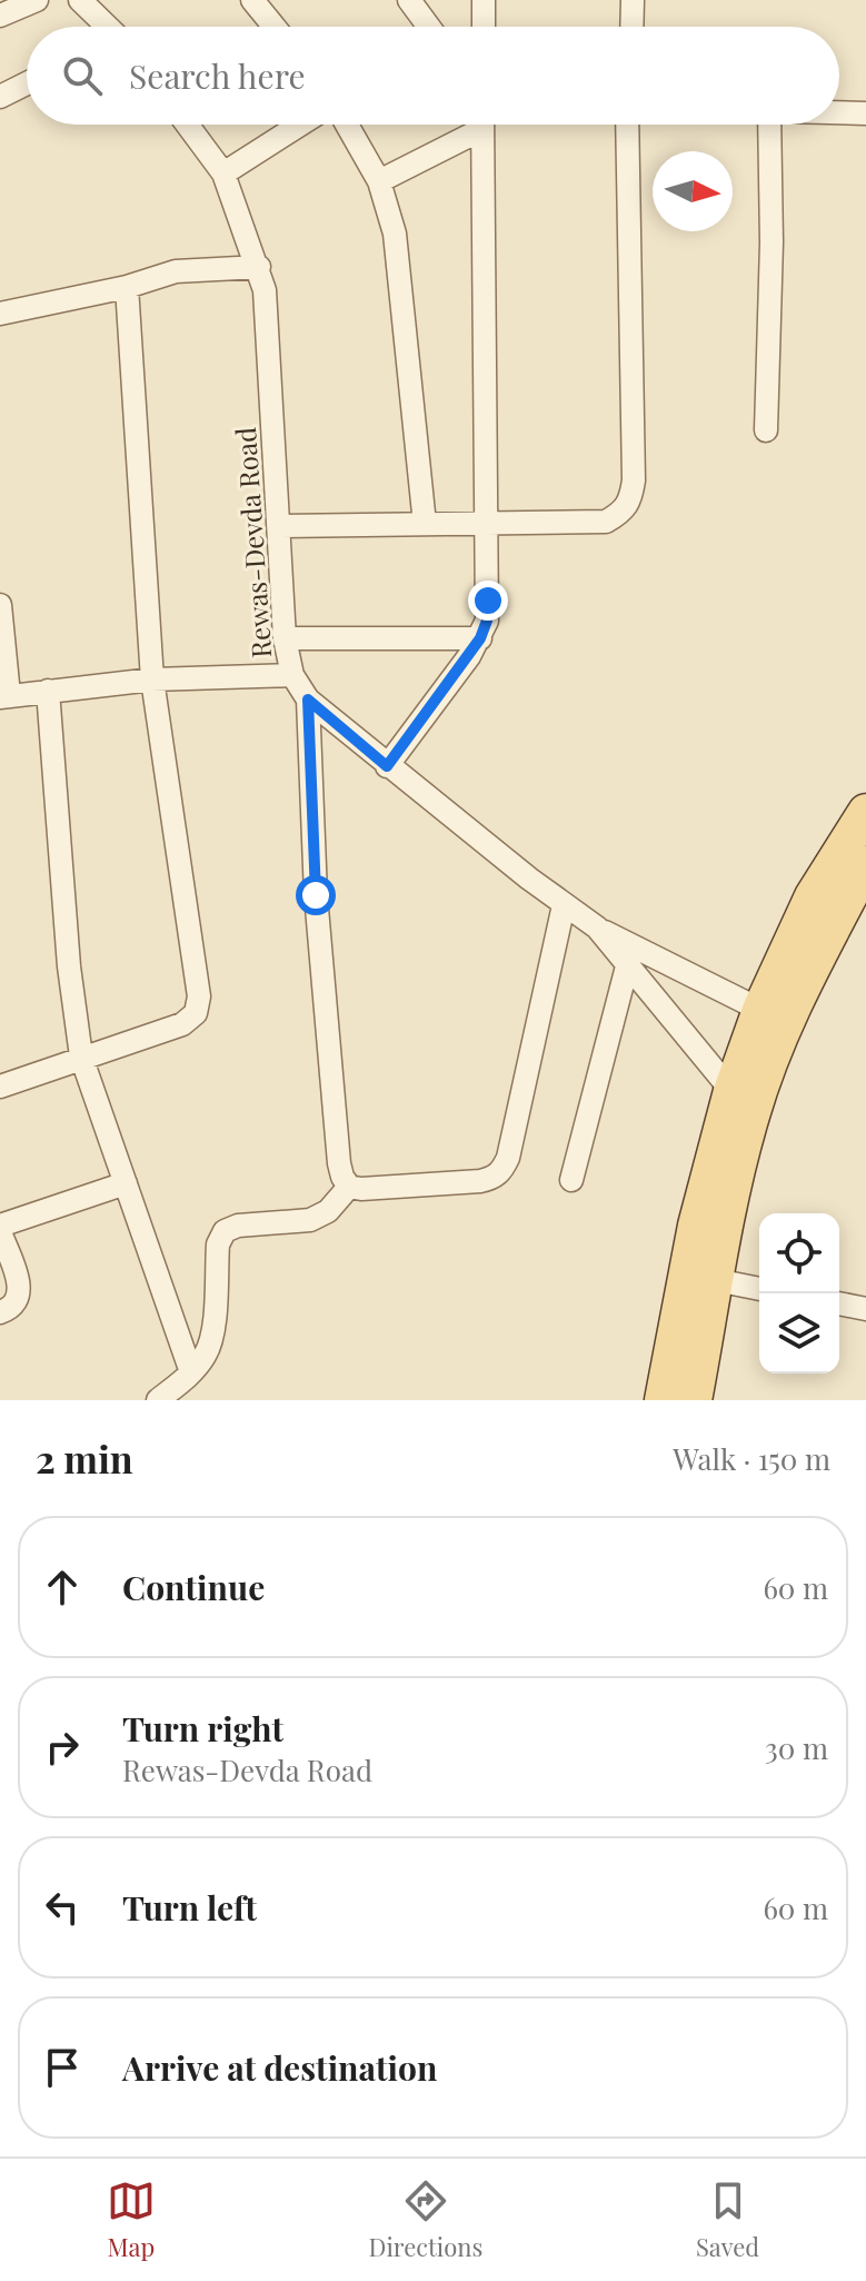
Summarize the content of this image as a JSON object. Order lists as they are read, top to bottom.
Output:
{
  "streets": {
    "street": ["Rewas-Devda Road"]
  },
  "north": "right",
  "page": {
    "search": "Search here",
    "heading": ["2 min", "Walk · 150 m"],
    "list": [
      ["Continue", "60 m"],
      ["Turn right", "Rewas-Devda Road", "30 m"],
      ["Turn left", "60 m"],
      "Arrive at destination"
    ],
    "nav": ["Map", "Directions", "Saved"]
  }
}
